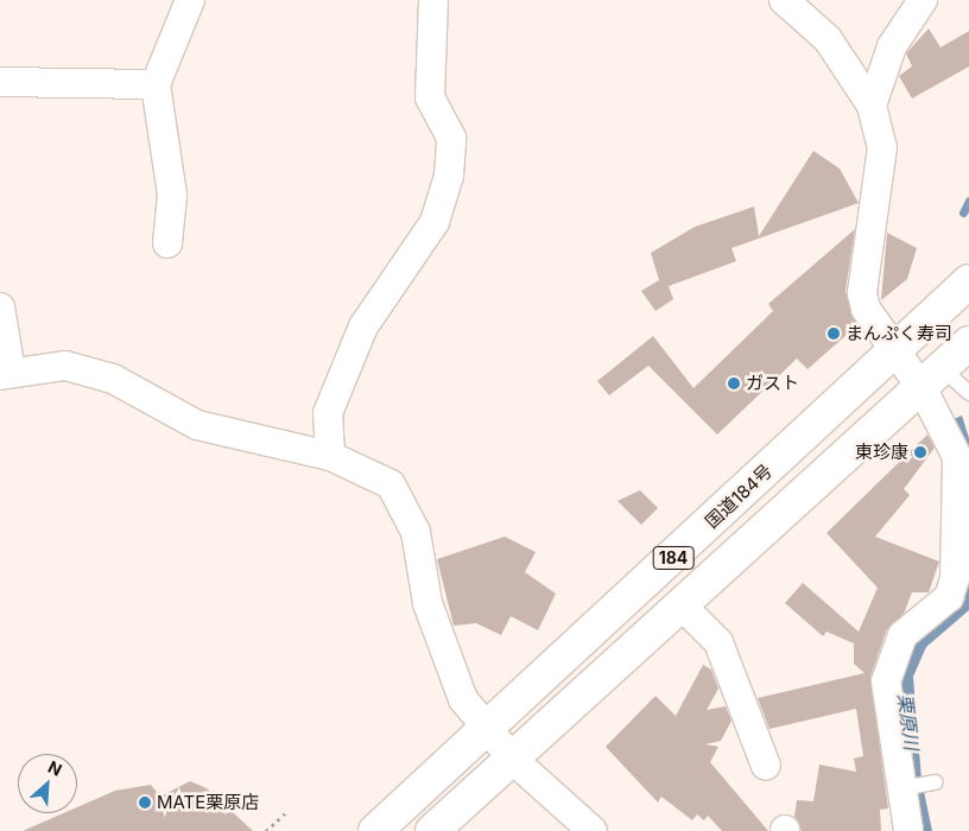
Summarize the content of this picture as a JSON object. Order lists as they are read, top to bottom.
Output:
{
  "streets": {
    "highway": ["国道184号", "184"]
  },
  "water": ["栗原川"],
  "places": [
    "まんぷく寿司",
    "ガスト",
    "東珍康",
    "MATE栗原店"
  ],
  "north": "top right"
}
